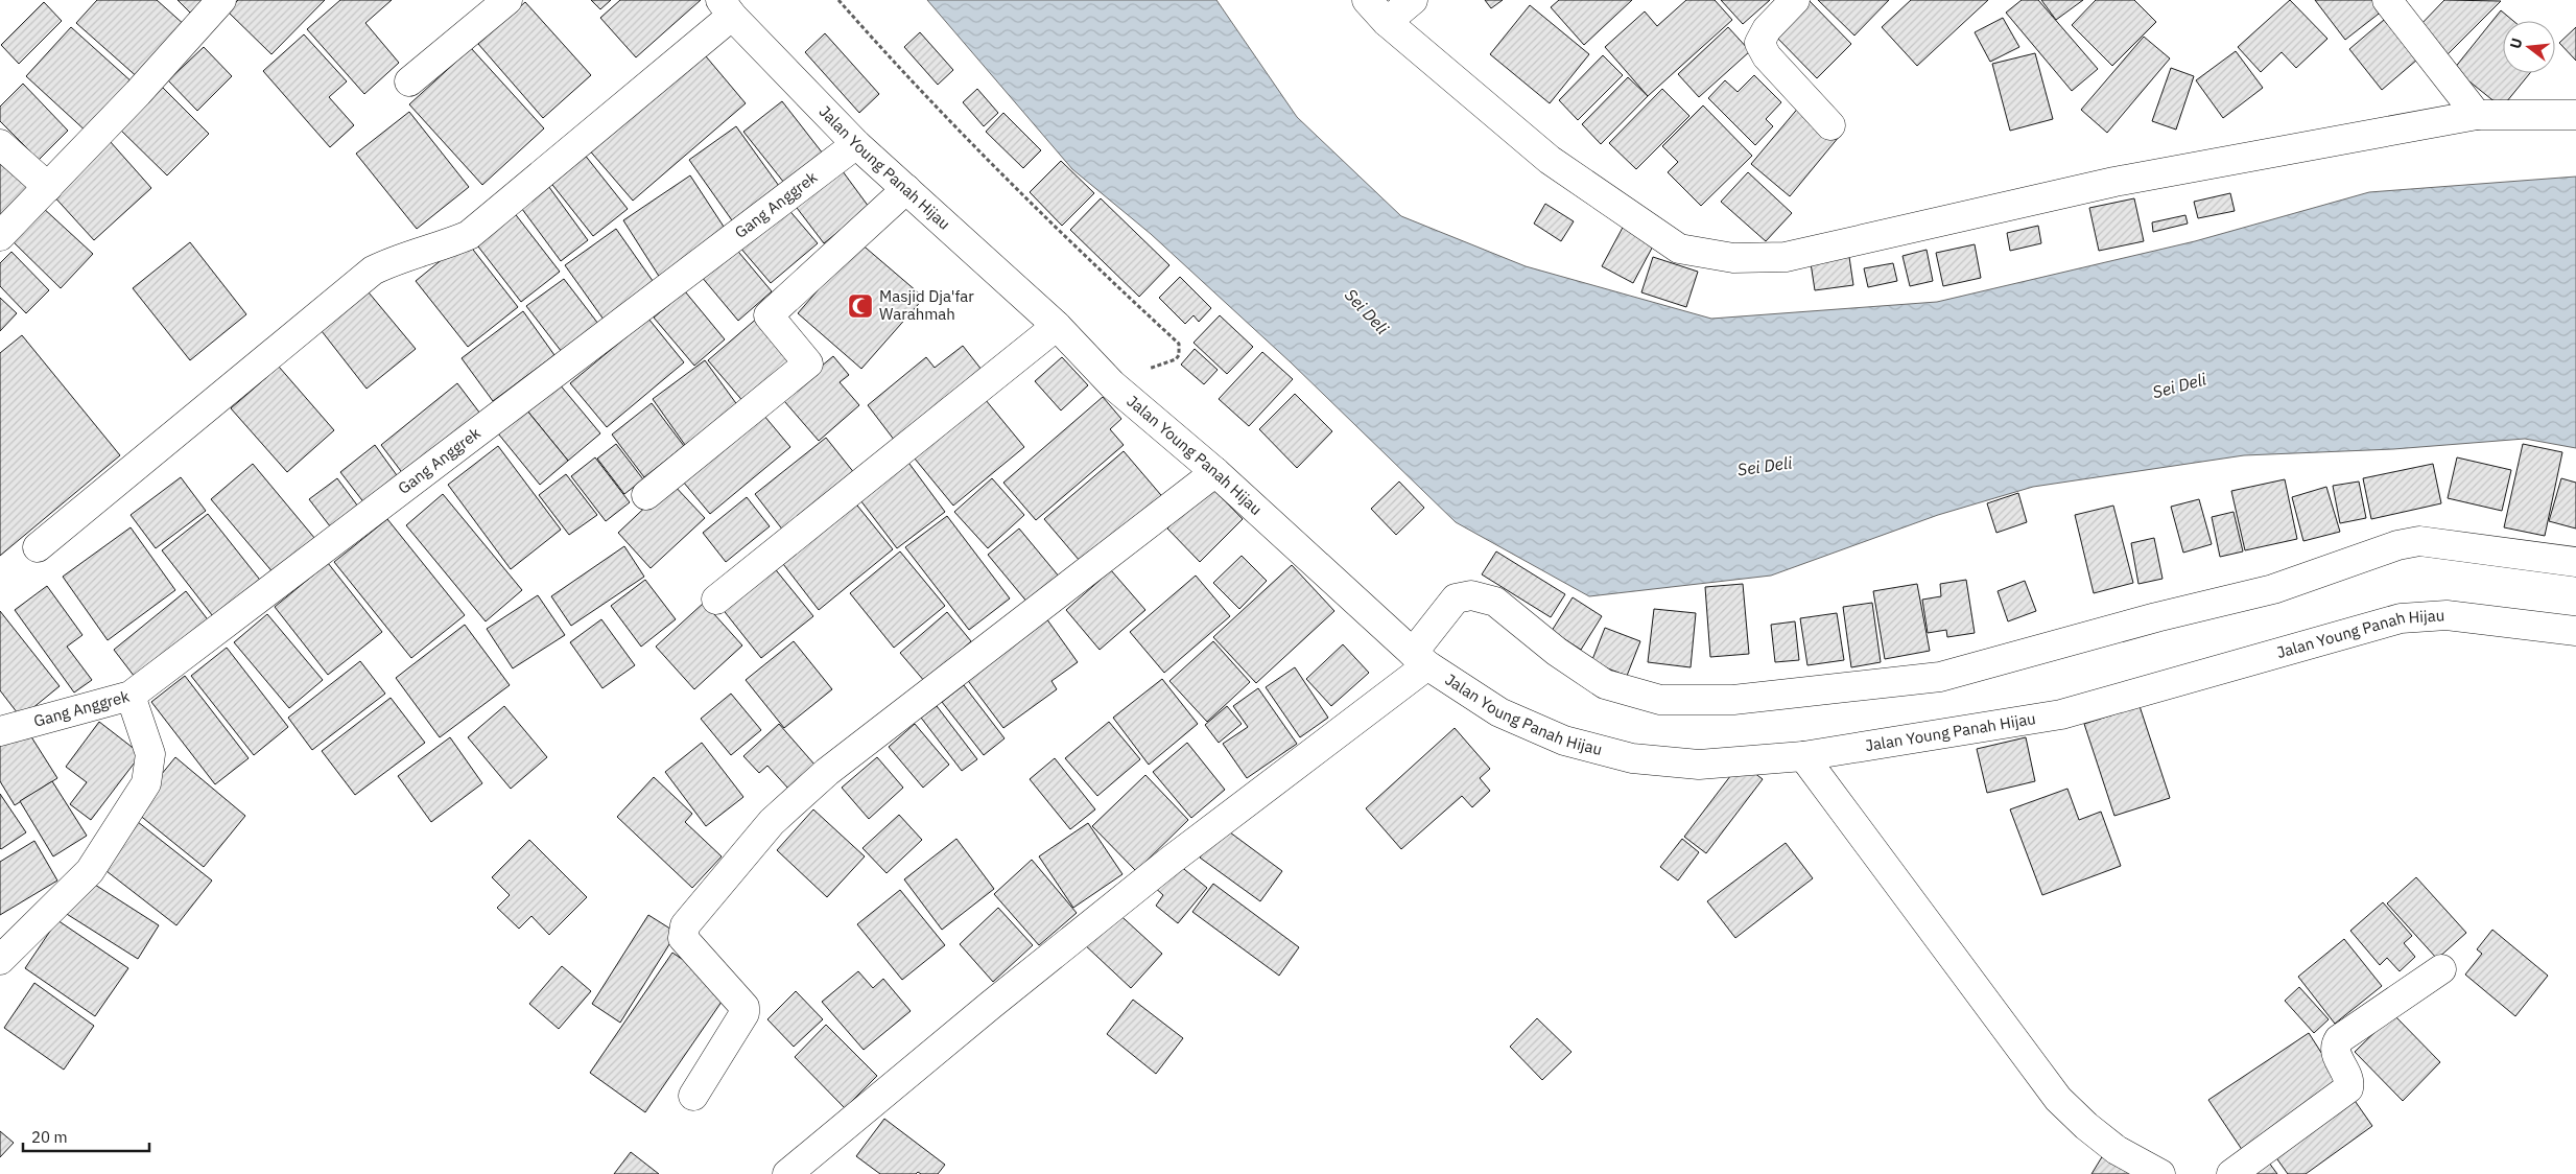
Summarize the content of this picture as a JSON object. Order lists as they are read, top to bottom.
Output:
{
  "streets": {
    "street": ["Jalan Young Panah Hijau", "Gang Anggrek"]
  },
  "crossings": [
    ["Jalan Young Panah Hijau", "Gang Anggrek"]
  ],
  "water": ["Sei Deli"],
  "places": {
    "mosque": ["Masjid Dja'far Warahmah"]
  },
  "scale_bar": "20 m",
  "north": "left"
}
